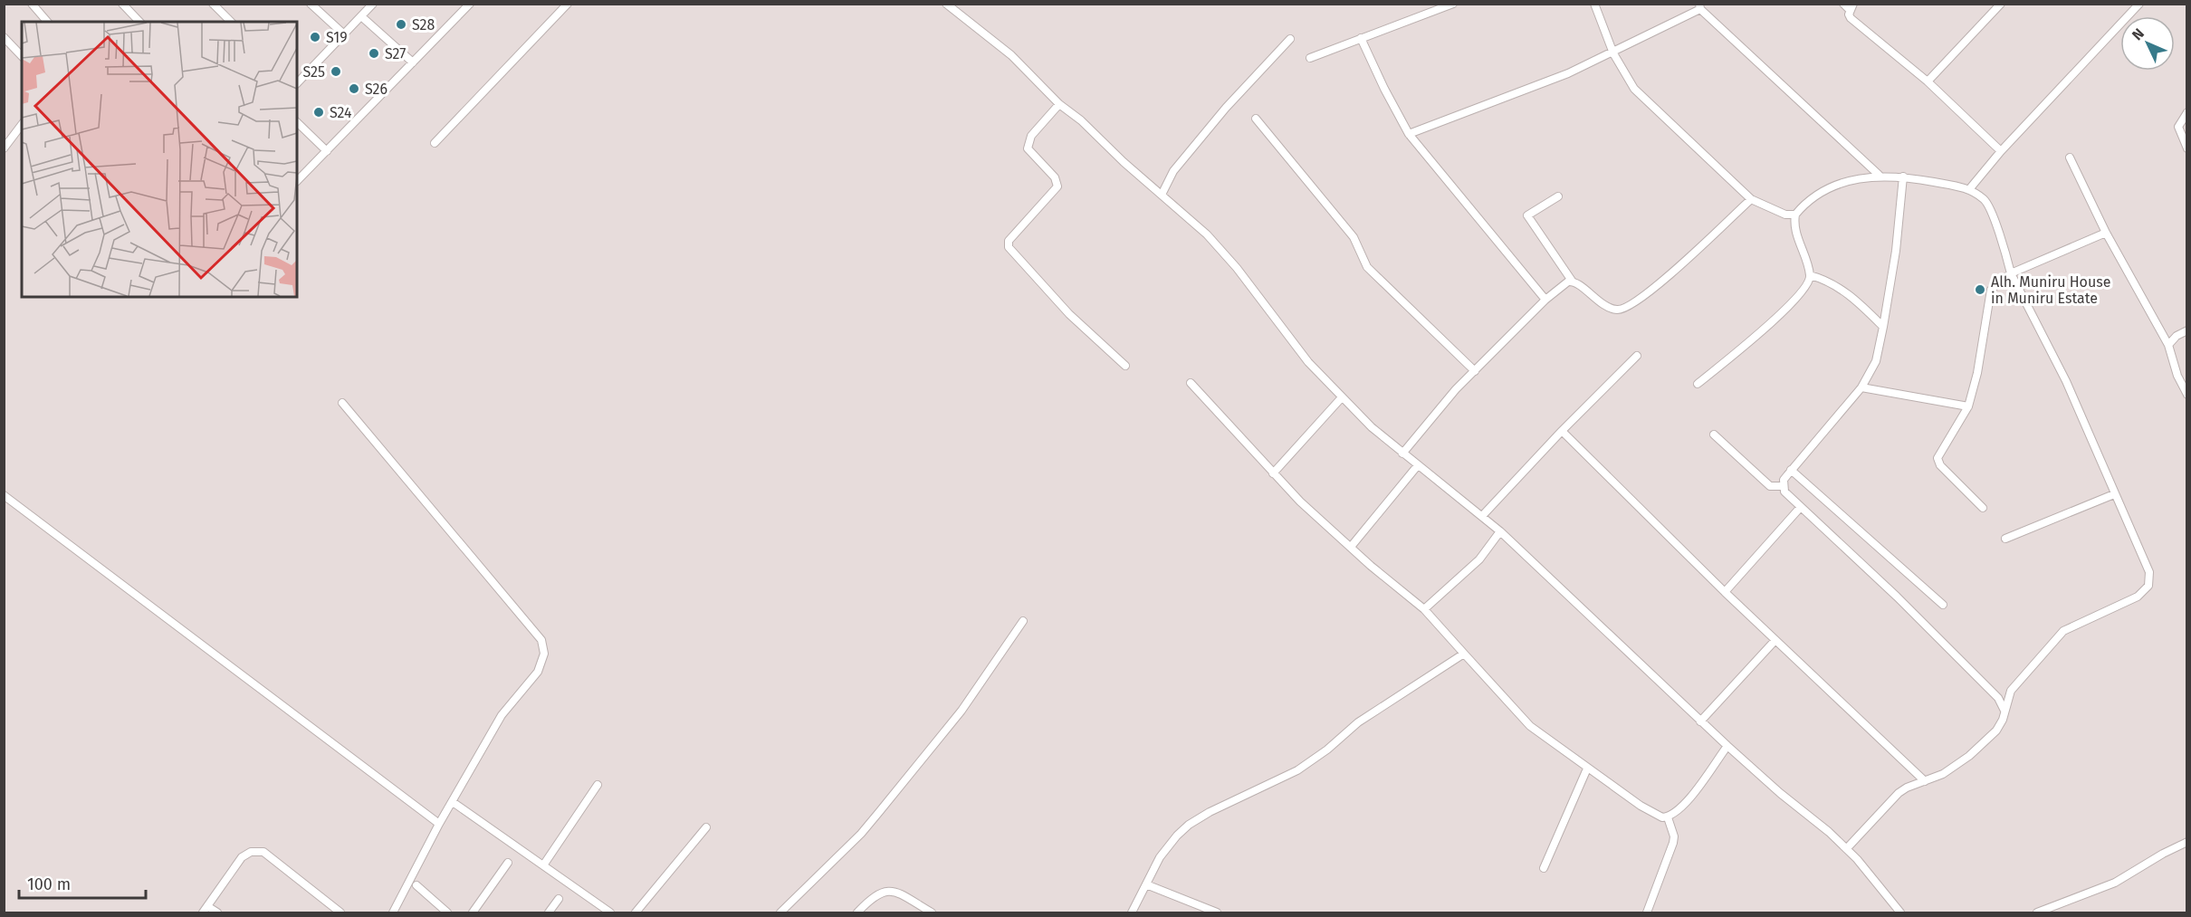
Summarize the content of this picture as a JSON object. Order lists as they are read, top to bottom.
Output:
{
  "places": [
    "S28",
    "S19",
    "S27",
    "S25",
    "S26",
    "S24",
    "Alh. Muniru House in Muniru Estate"
  ],
  "scale_bar": "100 m",
  "north": "top left"
}
